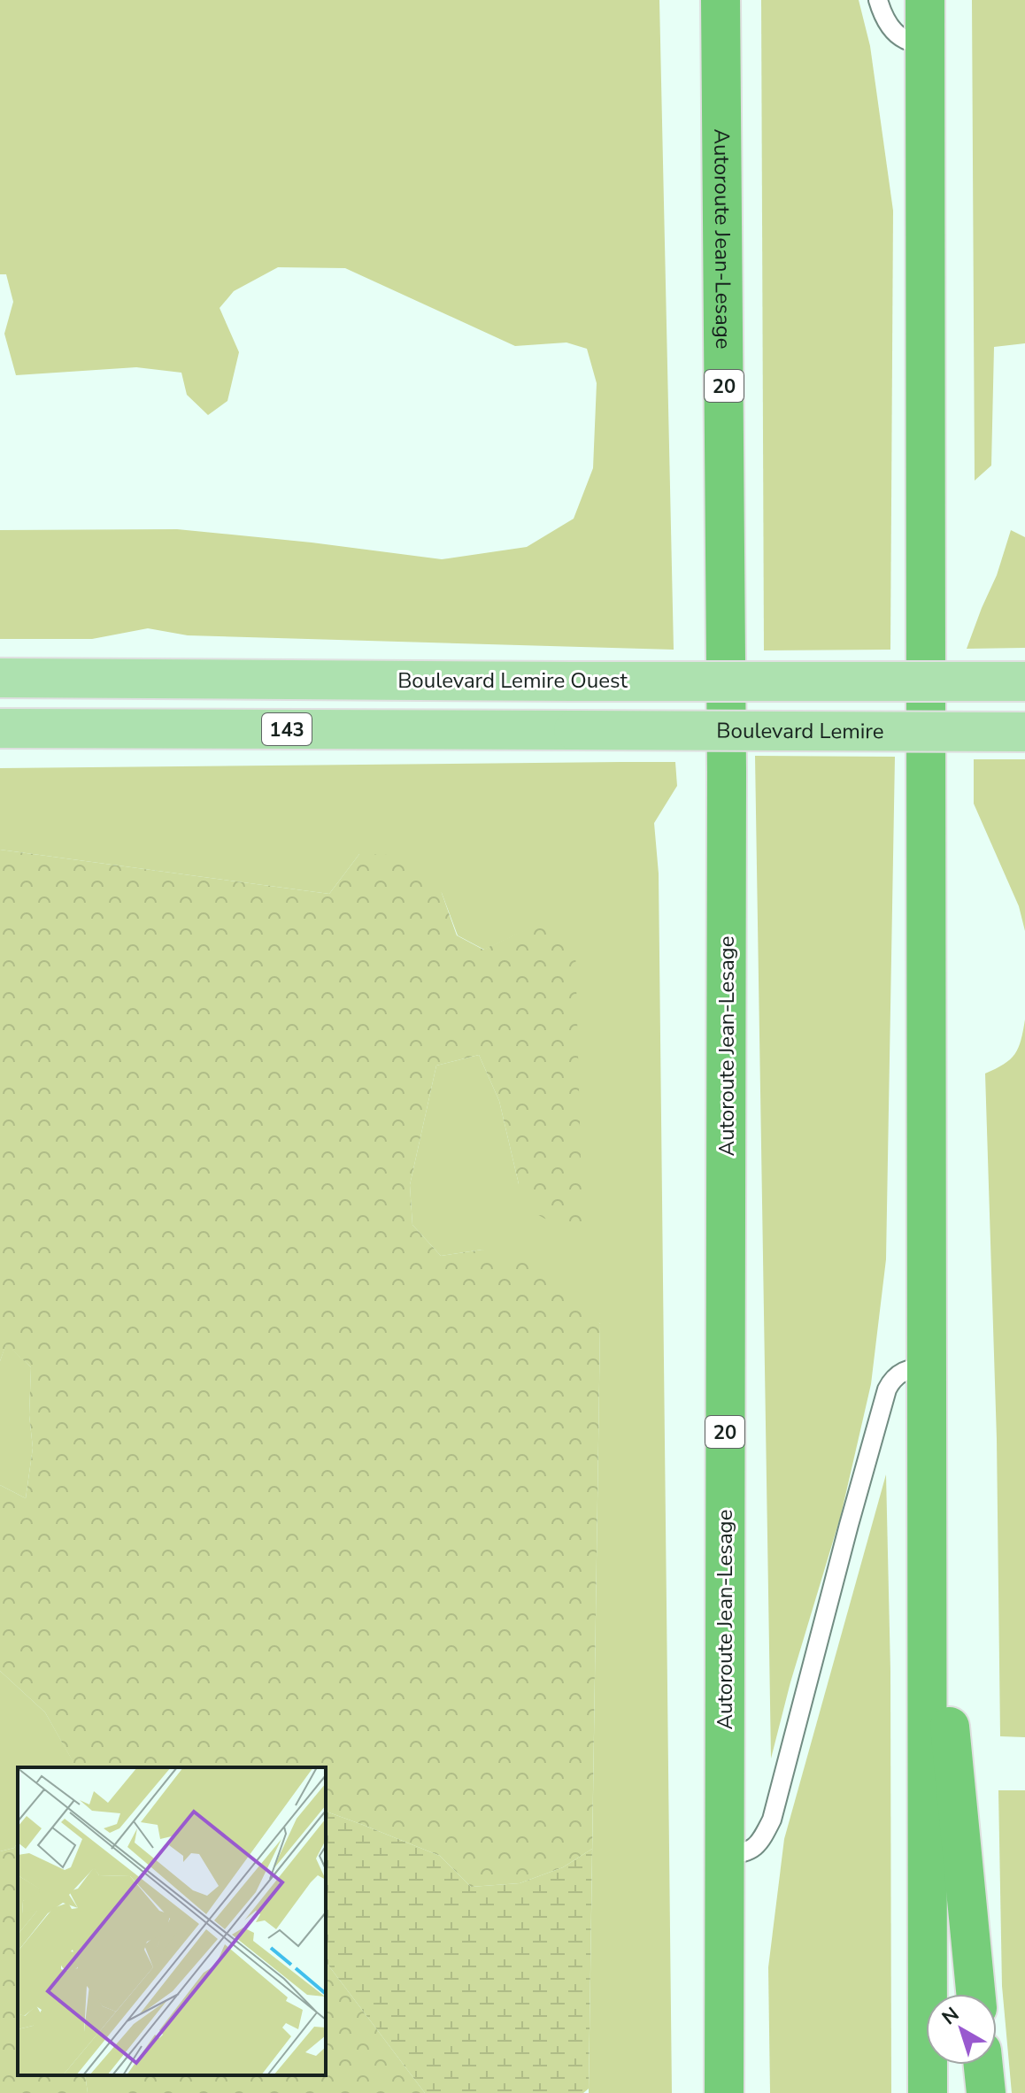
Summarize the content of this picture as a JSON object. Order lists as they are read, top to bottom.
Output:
{
  "streets": {
    "highway": ["Autoroute Jean-Lesage", "20"],
    "main road": ["Boulevard Lemire Ouest", "143", "Boulevard Lemire"]
  },
  "north": "top left"
}
